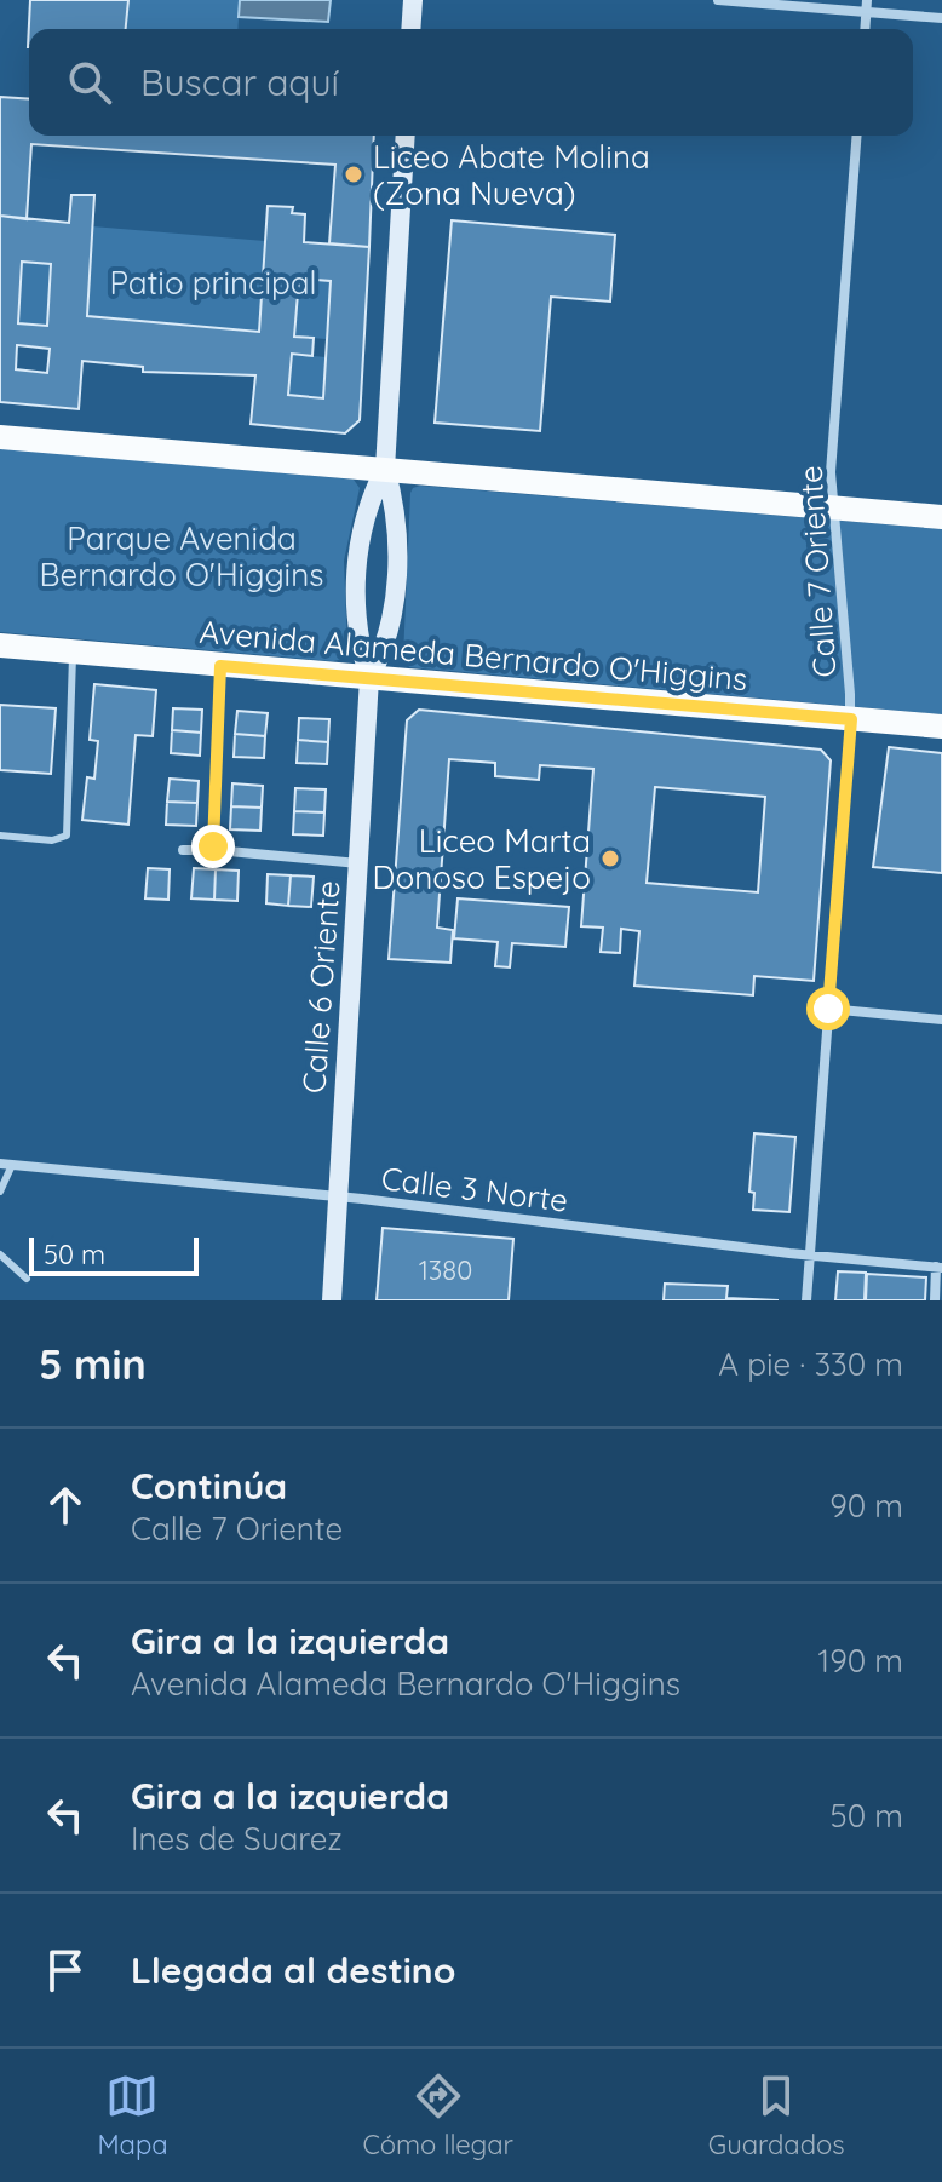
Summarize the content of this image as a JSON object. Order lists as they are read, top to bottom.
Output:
{
  "streets": {
    "main road": ["Avenida Alameda Bernardo O'Higgins", "Calle 6 Oriente"],
    "street": ["Calle 7 Oriente", "Calle 3 Norte"]
  },
  "crossings": [
    ["Calle 7 Oriente", "Avenida Alameda Bernardo O'Higgins"],
    ["Calle 7 Oriente", "Calle 3 Norte"],
    ["Avenida Alameda Bernardo O'Higgins", "Calle 6 Oriente"],
    ["Calle 6 Oriente", "Calle 3 Norte"]
  ],
  "parks": ["Patio principal", "Parque Avenida Bernardo O'Higgins"],
  "places": ["Liceo Abate Molina (Zona Nueva)", "Liceo Marta Donoso Espejo"],
  "house_numbers": ["1380"],
  "scale_bar": "50 m",
  "page": {
    "search": "Buscar aquí",
    "scale": "50 m",
    "heading": ["5 min", "A pie · 330 m"],
    "list": [
      ["Continúa", "Calle 7 Oriente", "90 m"],
      ["Gira a la izquierda", "Avenida Alameda Bernardo O'Higgins", "190 m"],
      ["Gira a la izquierda", "Ines de Suarez", "50 m"],
      "Llegada al destino"
    ],
    "nav": ["Mapa", "Cómo llegar", "Guardados"]
  }
}
